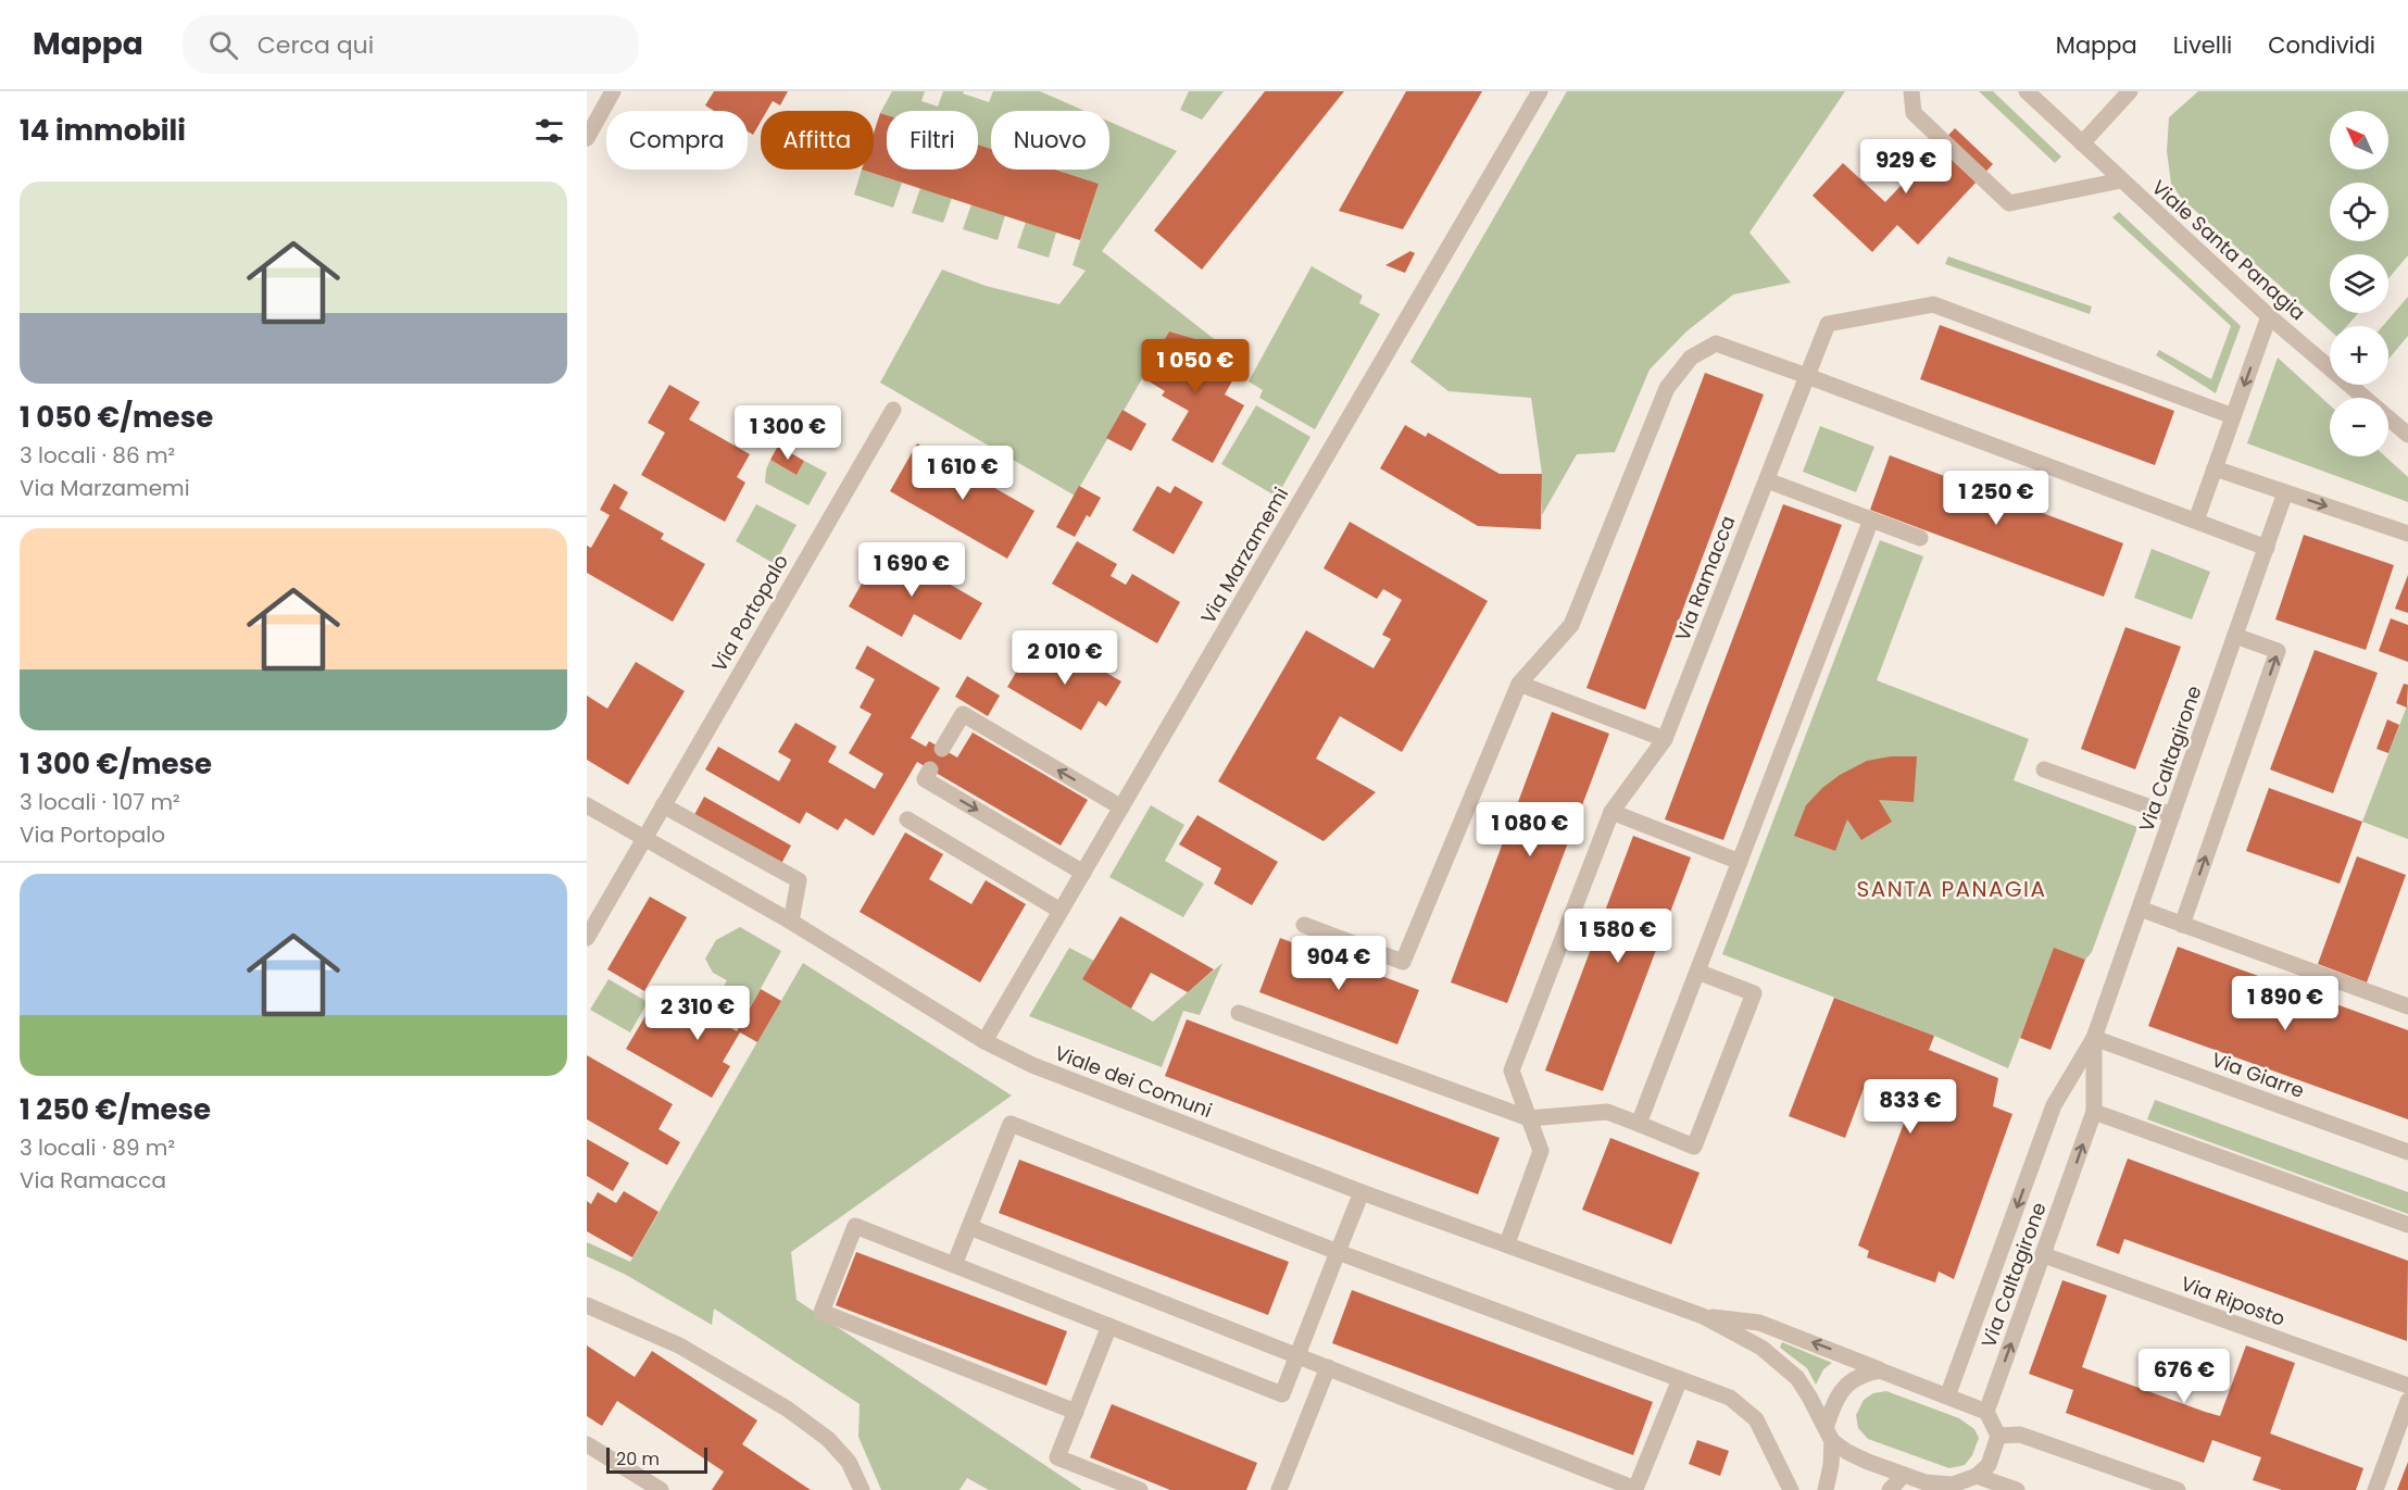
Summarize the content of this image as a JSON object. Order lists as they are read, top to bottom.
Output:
{
  "streets": {
    "street": [
      "Viale Santa Panagia",
      "Via Marzamemi",
      "Via Ramacca",
      "Via Portopalo",
      "Via Caltagirone",
      "Via Giarre",
      "Viale dei Comuni",
      "Via Riposto"
    ]
  },
  "crossings": [
    ["Via Marzamemi", "Viale dei Comuni"],
    ["Via Ramacca", "Viale dei Comuni"],
    ["Via Portopalo", "Viale dei Comuni"],
    ["Via Caltagirone", "Via Giarre"],
    ["Via Caltagirone", "Via Riposto"]
  ],
  "districts": ["SANTA PANAGIA"],
  "scale_bar": "20 m",
  "north": "top left",
  "page": {
    "header": "Mappa",
    "search": "Cerca qui",
    "nav": ["Mappa", "Livelli", "Condividi"],
    "heading": "14 immobili",
    "map_buttons": ["+", "−"],
    "chip": [
      "Compra",
      "Affitta",
      "Filtri",
      "Nuovo"
    ],
    "price": [
      "929 €",
      "1 050 €",
      "1 300 €",
      "1 610 €",
      "1 250 €",
      "1 690 €",
      "2 010 €",
      "1 080 €",
      "1 580 €",
      "904 €",
      "1 890 €",
      "2 310 €",
      "833 €",
      "676 €"
    ],
    "list": [
      {
        "name": "1 050 €/mese",
        "note": "3 locali · 86 m² · Via Marzamemi"
      },
      {
        "name": "1 300 €/mese",
        "note": "3 locali · 107 m² · Via Portopalo"
      },
      {
        "name": "1 250 €/mese",
        "note": "3 locali · 89 m² · Via Ramacca"
      }
    ],
    "scale": "20 m"
  }
}
